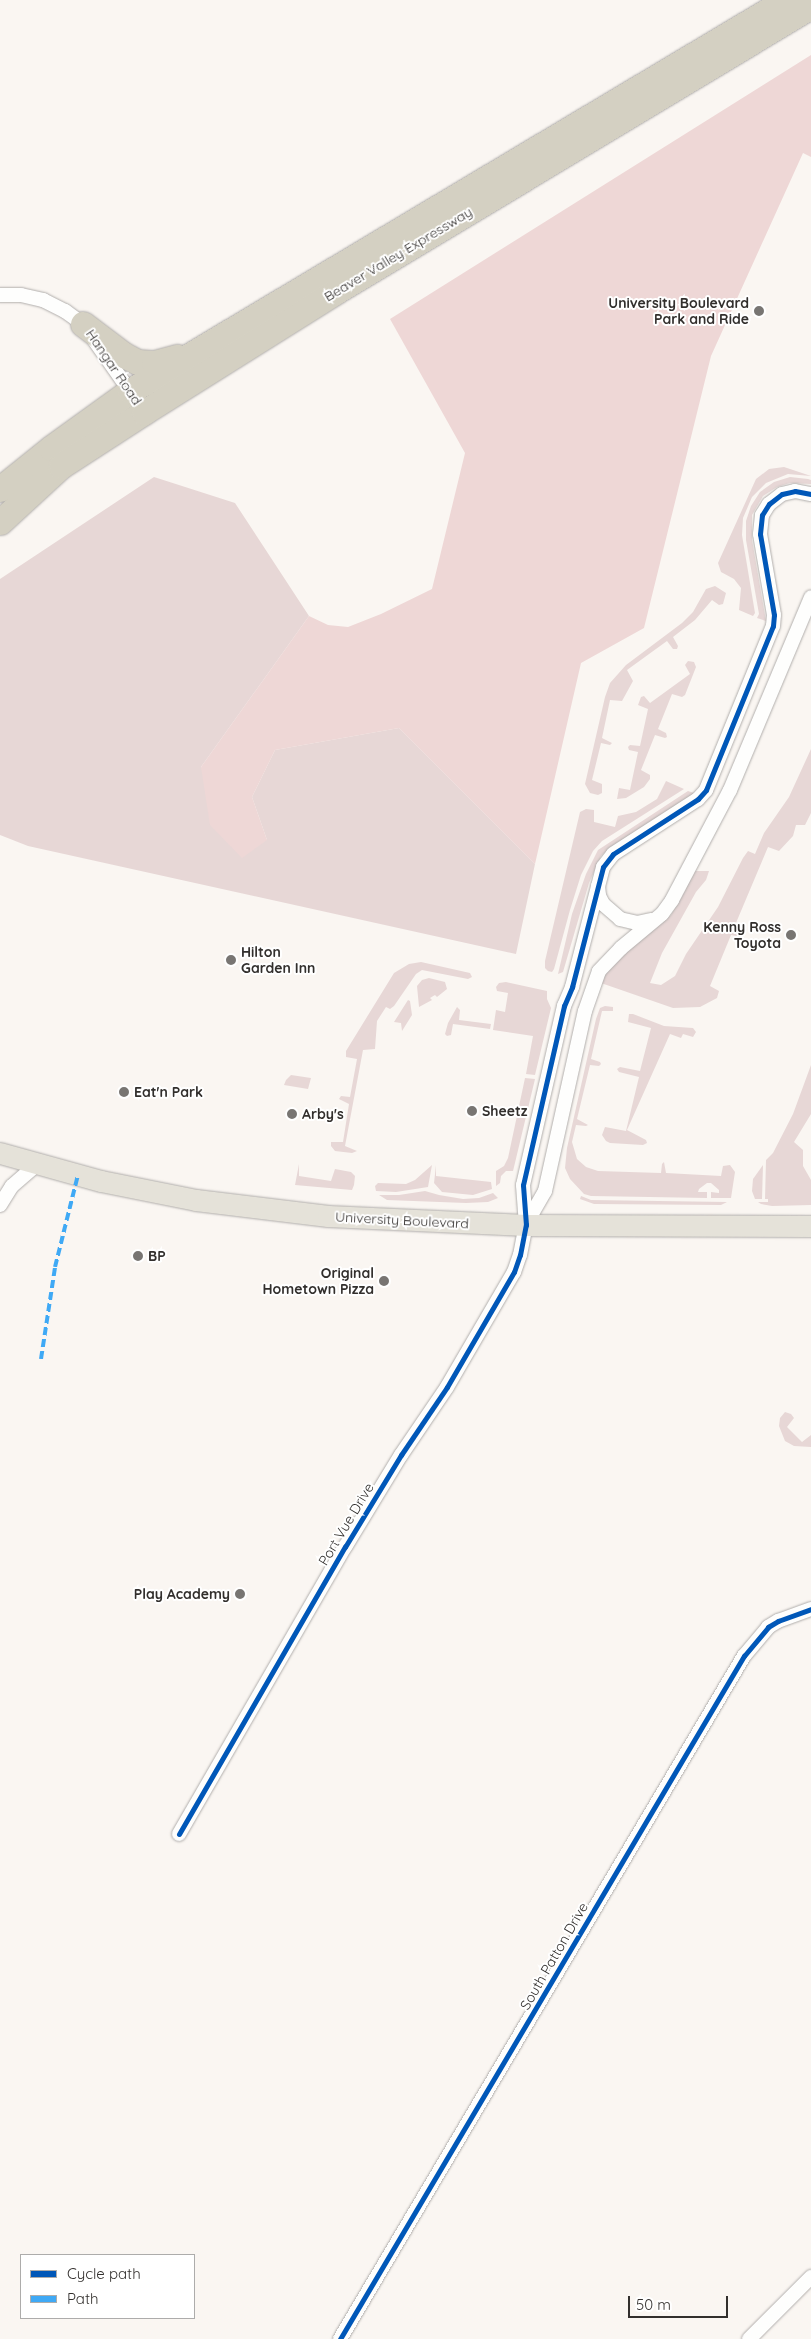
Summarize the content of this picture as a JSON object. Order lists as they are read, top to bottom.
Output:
{
  "streets": {
    "highway": ["Beaver Valley Expressway"],
    "main road": ["University Boulevard"],
    "street": ["Hangar Road", "Port Vue Drive", "South Patton Drive"]
  },
  "crossings": [
    ["Beaver Valley Expressway", "Hangar Road"],
    ["University Boulevard", "Port Vue Drive"]
  ],
  "places": [
    "University Boulevard Park and Ride",
    "Kenny Ross Toyota",
    "Hilton Garden Inn",
    "Eat'n Park",
    "Sheetz",
    "Arby's",
    "BP",
    "Original Hometown Pizza",
    "Play Academy"
  ],
  "legend": ["Cycle path", "Path"],
  "scale_bar": "50 m"
}
